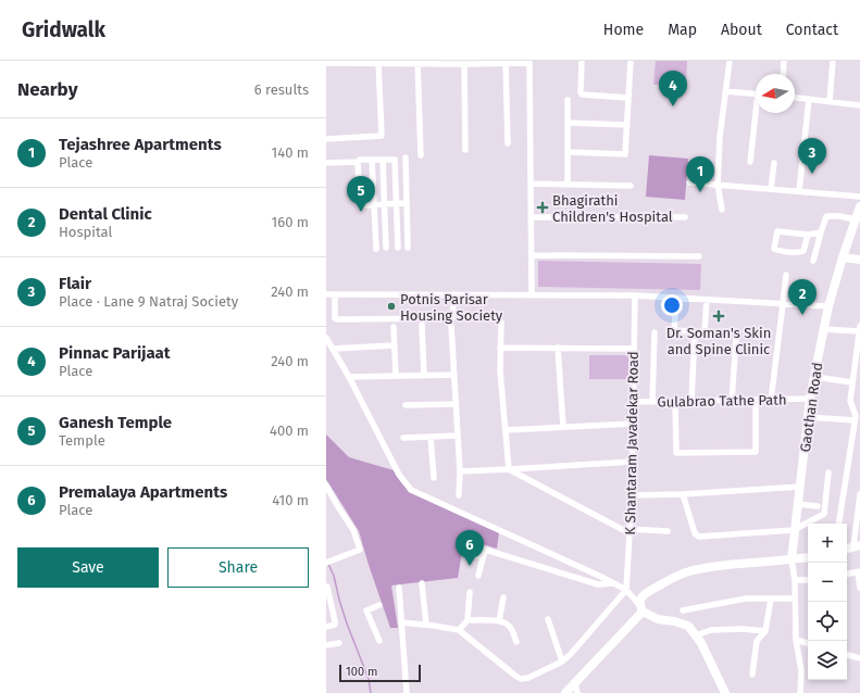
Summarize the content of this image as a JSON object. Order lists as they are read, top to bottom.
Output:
{
  "streets": {
    "street": ["Gulabrao Tathe Path", "Gaothan Road", "K Shantaram Javadekar Road"]
  },
  "crossings": [
    ["Gulabrao Tathe Path", "Gaothan Road"],
    ["Gulabrao Tathe Path", "K Shantaram Javadekar Road"]
  ],
  "places": {
    "health": ["Bhagirathi Children's Hospital", "Dr. Soman's Skin and Spine Clinic"],
    "other": ["Potnis Parisar Housing Society"]
  },
  "scale_bar": "100 m",
  "north": "left",
  "page": {
    "header": "Gridwalk",
    "nav": [
      "Home",
      "Map",
      "About",
      "Contact"
    ],
    "heading": ["Nearby", "6 results"],
    "pins": [
      "4",
      "3",
      "1",
      "5",
      "2",
      "6"
    ],
    "list": [
      {
        "mark": "1",
        "name": "Tejashree Apartments",
        "note": "Place",
        "value": "140 m"
      },
      {
        "mark": "2",
        "name": "Dental Clinic",
        "note": "Hospital",
        "value": "160 m"
      },
      {
        "mark": "3",
        "name": "Flair",
        "note": "Place · Lane 9 Natraj Society",
        "value": "240 m"
      },
      {
        "mark": "4",
        "name": "Pinnac Parijaat",
        "note": "Place",
        "value": "240 m"
      },
      {
        "mark": "5",
        "name": "Ganesh Temple",
        "note": "Temple",
        "value": "400 m"
      },
      {
        "mark": "6",
        "name": "Premalaya Apartments",
        "note": "Place",
        "value": "410 m"
      }
    ],
    "map_buttons": ["+", "−"],
    "buttons": ["Save", "Share"],
    "scale": "100 m"
  }
}
